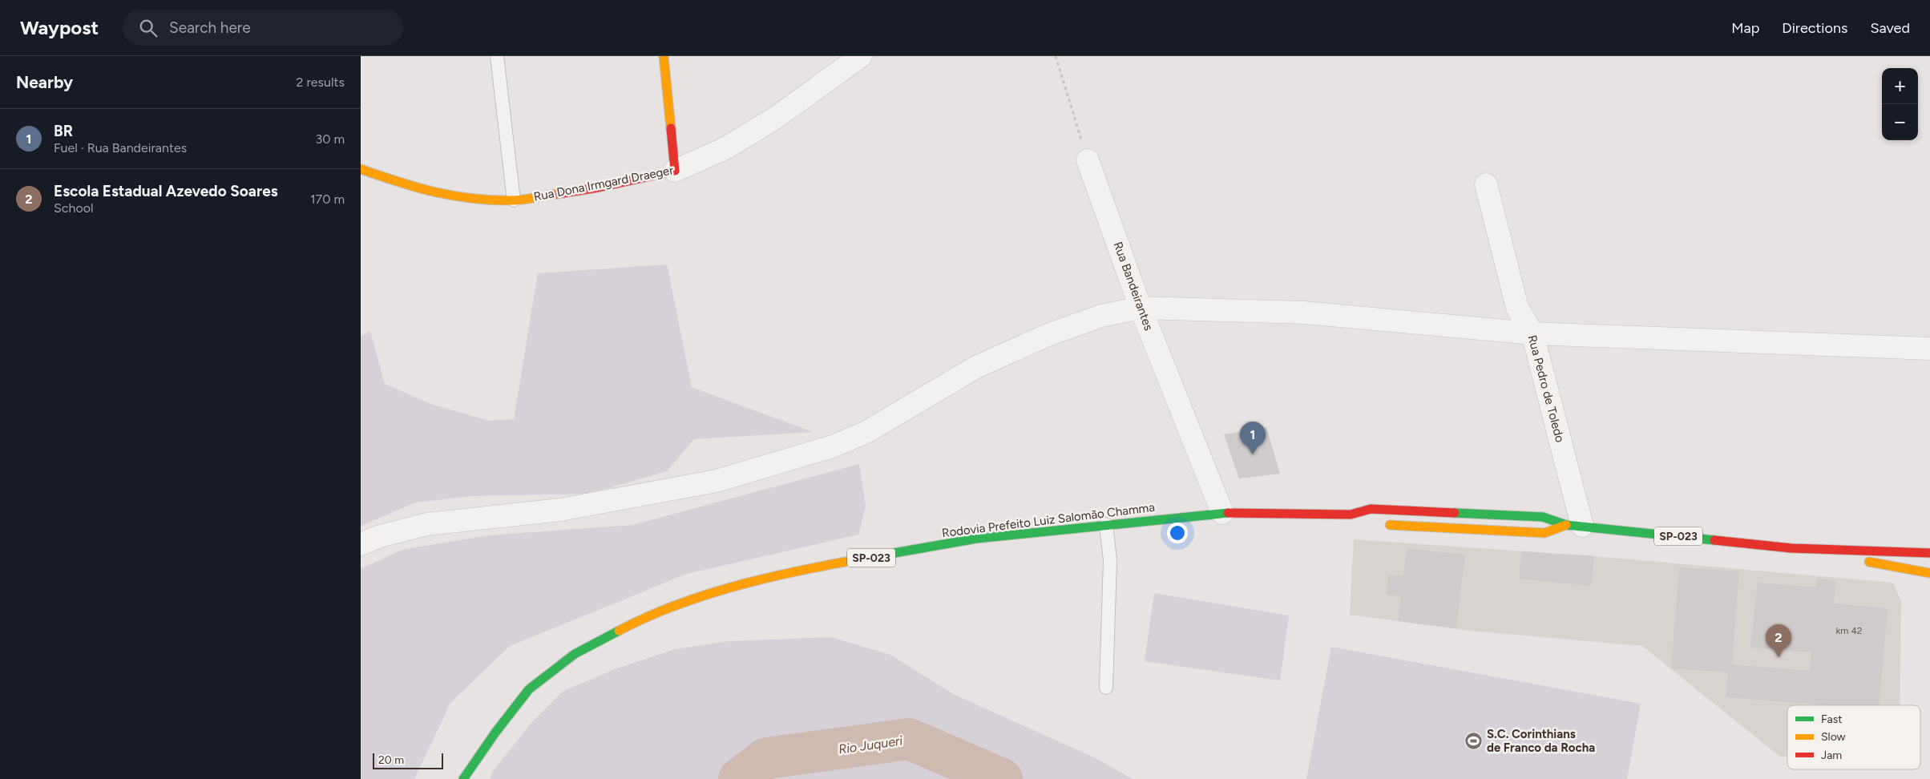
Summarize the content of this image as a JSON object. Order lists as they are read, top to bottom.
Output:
{
  "streets": {
    "main road": ["Rua Dona Irmgard Draeger", "Rodovia Prefeito Luiz Salomão Chamma", "SP-023"],
    "street": ["Rua Bandeirantes", "Rua Pedro de Toledo"]
  },
  "crossings": [
    ["Rua Bandeirantes", "Rodovia Prefeito Luiz Salomão Chamma"],
    ["Rua Pedro de Toledo", "Rodovia Prefeito Luiz Salomão Chamma"]
  ],
  "water": ["Rio Juqueri"],
  "places": {
    "sports": ["S.C. Corinthians de Franco da Rocha"]
  },
  "house_numbers": ["km 42"],
  "legend": ["Fast", "Slow", "Jam"],
  "scale_bar": "20 m",
  "page": {
    "header": "Waypost",
    "search": "Search here",
    "nav": ["Map", "Directions", "Saved"],
    "heading": ["Nearby", "2 results"],
    "map_buttons": ["+", "−"],
    "list": [
      {
        "mark": "1",
        "name": "BR",
        "note": "Fuel · Rua Bandeirantes",
        "value": "30 m"
      },
      {
        "mark": "2",
        "name": "Escola Estadual Azevedo Soares",
        "note": "School",
        "value": "170 m"
      }
    ],
    "pins": ["1", "2"],
    "scale": "20 m"
  }
}
